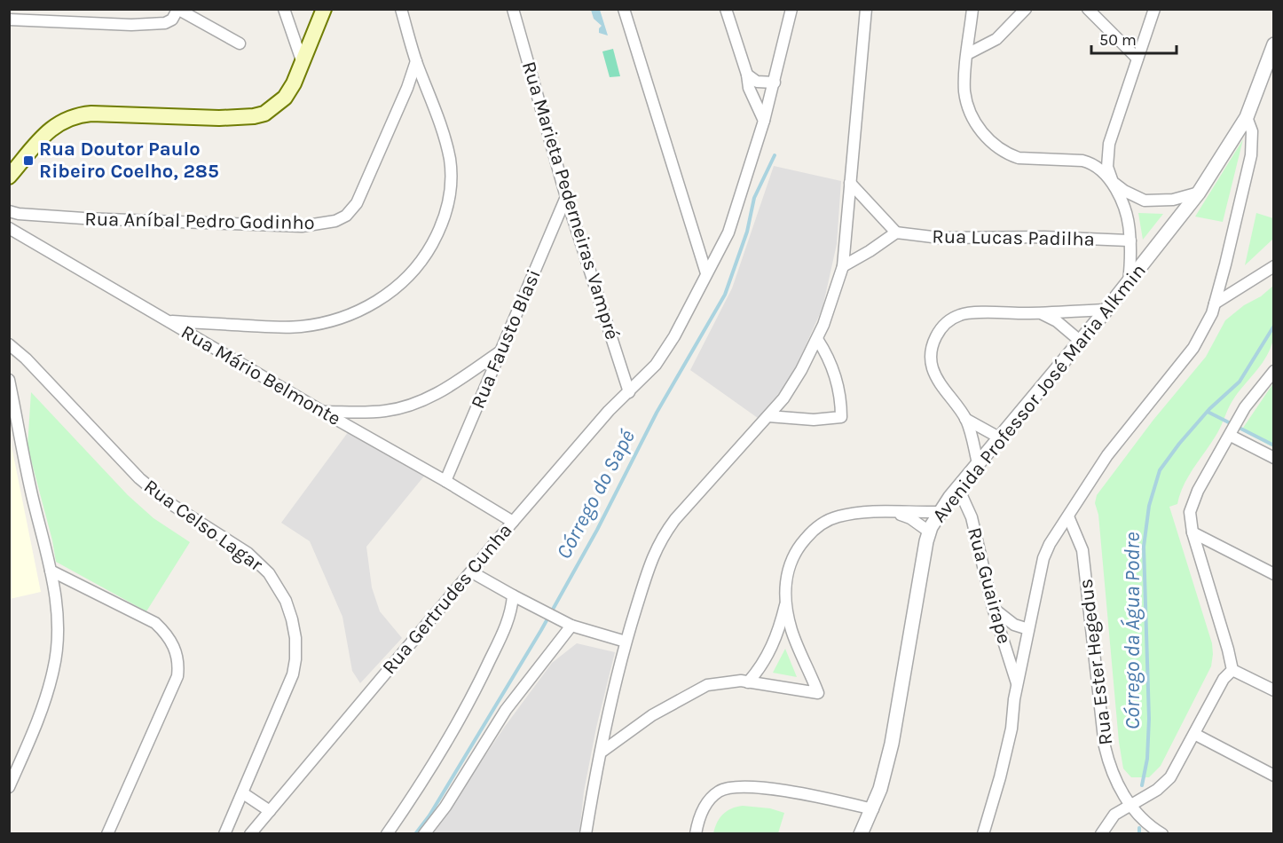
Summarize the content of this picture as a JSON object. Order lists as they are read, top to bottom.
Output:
{
  "streets": {
    "street": [
      "Rua Marieta Pederneiras Vampré",
      "Rua Aníbal Pedro Godinho",
      "Rua Lucas Padilha",
      "Rua Fausto Blasi",
      "Rua Mário Belmonte",
      "Avenida Professor José Maria Alkmin",
      "Rua Celso Lagar",
      "Rua Guairape",
      "Rua Gertrudes Cunha",
      "Rua Ester Hegedus"
    ]
  },
  "crossings": [
    ["Rua Marieta Pederneiras Vampré", "Rua Fausto Blasi"],
    ["Rua Marieta Pederneiras Vampré", "Rua Gertrudes Cunha"],
    ["Rua Fausto Blasi", "Rua Mário Belmonte"],
    ["Rua Mário Belmonte", "Rua Gertrudes Cunha"],
    ["Avenida Professor José Maria Alkmin", "Rua Guairape"]
  ],
  "water": ["Córrego do Sapé", "Córrego da Água Podre"],
  "places": {
    "transit": ["Rua Doutor Paulo Ribeiro Coelho, 285"]
  },
  "scale_bar": "50 m"
}
